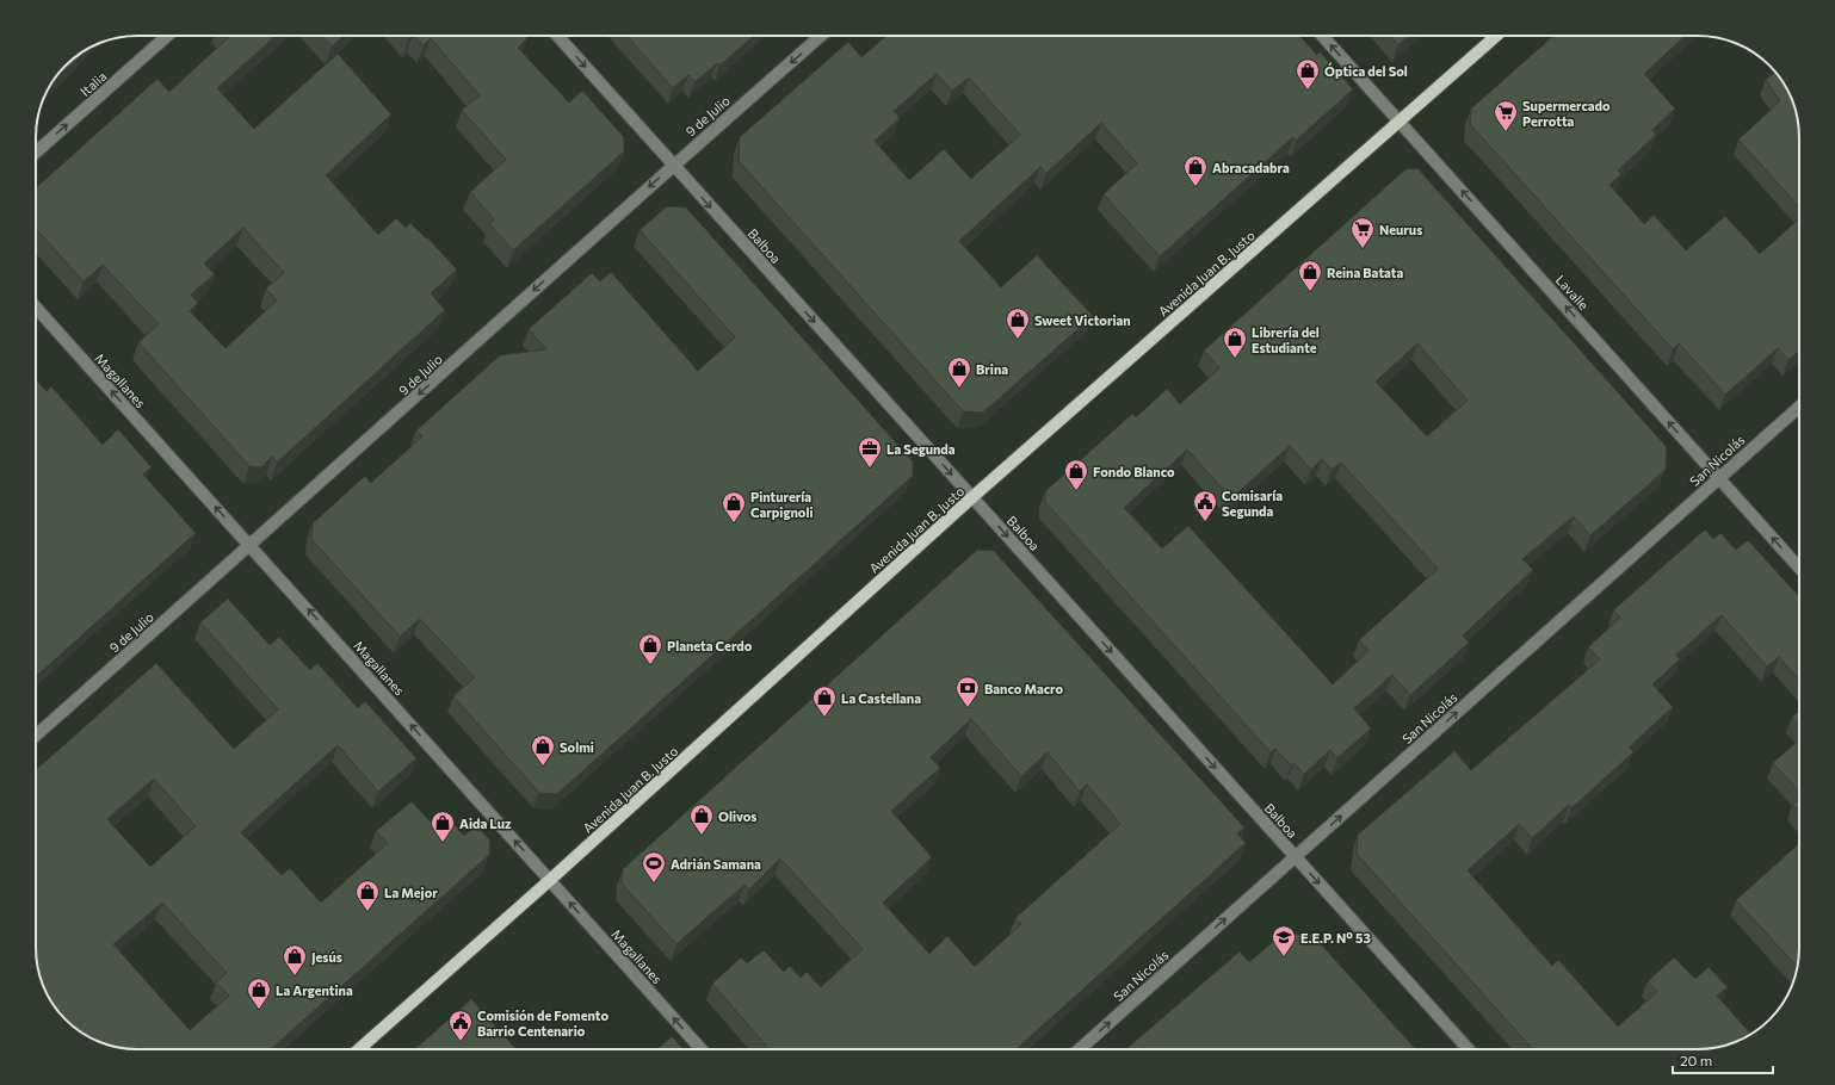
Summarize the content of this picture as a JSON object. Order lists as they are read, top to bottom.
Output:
{
  "streets": {
    "main road": ["Avenida Juan B. Justo"],
    "street": [
      "Italia",
      "9 de Julio",
      "Balboa",
      "Lavalle",
      "Magallanes",
      "San Nicolás"
    ]
  },
  "crossings": [
    ["9 de Julio", "Balboa"],
    ["9 de Julio", "Magallanes"],
    ["Balboa", "Avenida Juan B. Justo"],
    ["Balboa", "San Nicolás"],
    ["Avenida Juan B. Justo", "Lavalle"],
    ["Avenida Juan B. Justo", "Magallanes"],
    ["Lavalle", "San Nicolás"]
  ],
  "one_way": [
    "Italia",
    "9 de Julio",
    "Balboa",
    "Lavalle",
    "Magallanes",
    "San Nicolás"
  ],
  "places": {
    "shop": [
      "Óptica del Sol",
      "Abracadabra",
      "Reina Batata",
      "Sweet Victorian",
      "Librería del Estudiante",
      "Brina",
      "Fondo Blanco",
      "Pinturería Carpignoli",
      "Planeta Cerdo",
      "La Castellana",
      "Solmi",
      "Olivos",
      "Aida Luz",
      "La Mejor",
      "Jesús",
      "La Argentina"
    ],
    "supermarket": ["Supermercado Perrotta", "Neurus"],
    "office": ["La Segunda"],
    "public building": ["Comisaría Segunda", "Comisión de Fomento Barrio Centenario"],
    "bank": ["Banco Macro"],
    "sports": ["Adrián Samana"],
    "school or university": ["E.E.P. N° 53"]
  },
  "scale_bar": "20 m"
}
